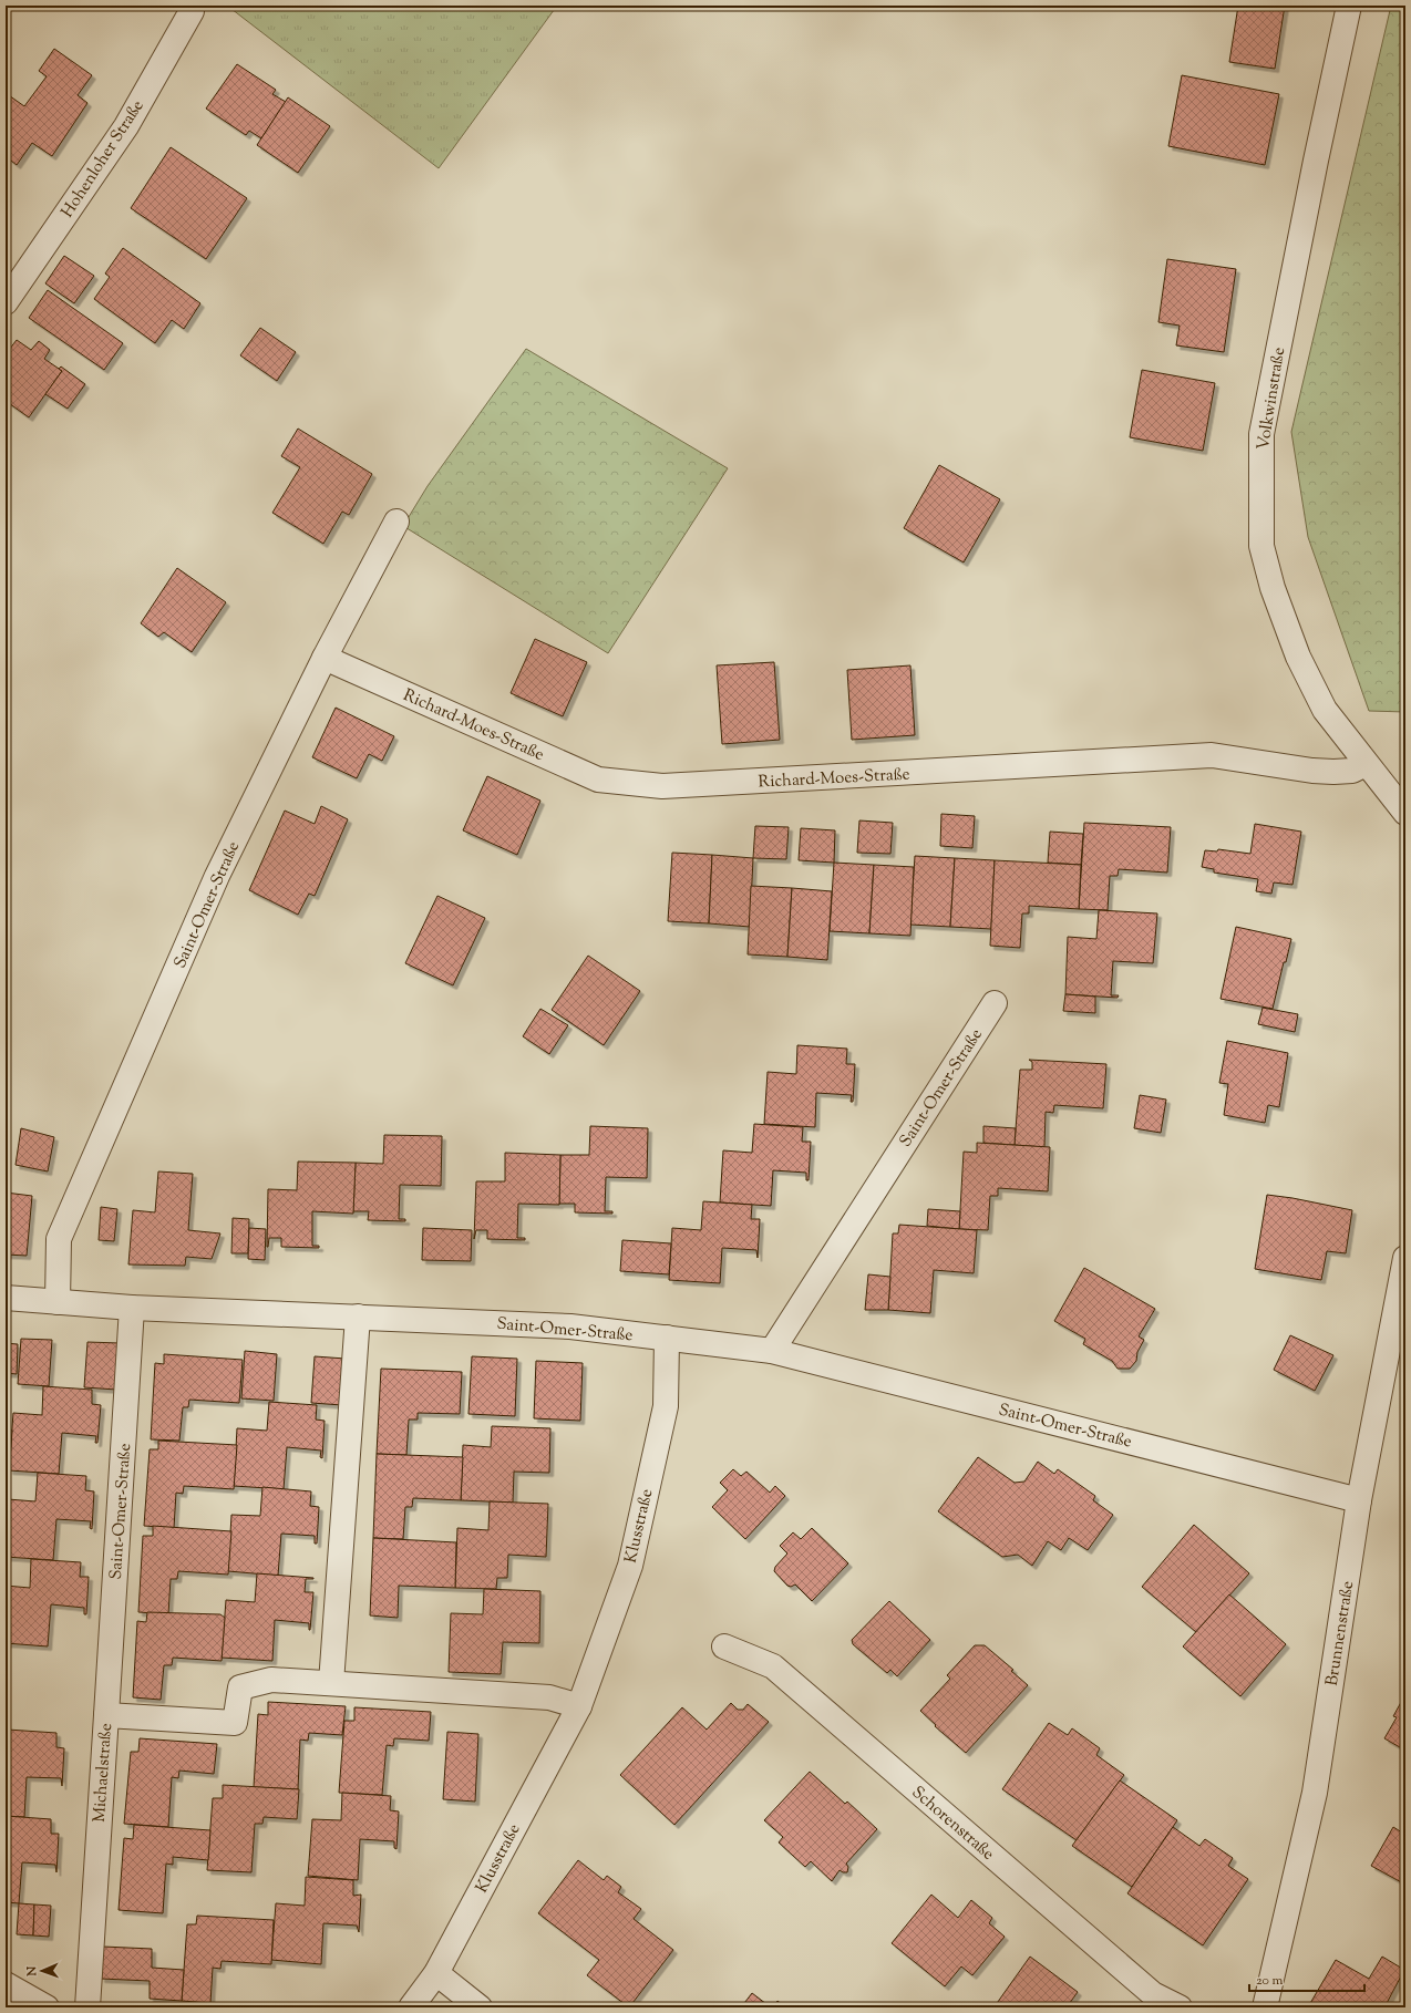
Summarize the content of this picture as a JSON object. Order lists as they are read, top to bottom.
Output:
{
  "streets": {
    "street": [
      "Hohenloher Straße",
      "Volkwinstraße",
      "Richard-Moes-Straße",
      "Saint-Omer-Straße",
      "Klusstraße",
      "Brunnenstraße",
      "Michaelstraße",
      "Schorenstraße"
    ]
  },
  "crossings": [
    ["Volkwinstraße", "Richard-Moes-Straße"],
    ["Richard-Moes-Straße", "Saint-Omer-Straße"],
    ["Saint-Omer-Straße", "Klusstraße"],
    ["Saint-Omer-Straße", "Brunnenstraße"],
    ["Saint-Omer-Straße", "Michaelstraße"]
  ],
  "scale_bar": "20 m",
  "north": "left"
}
